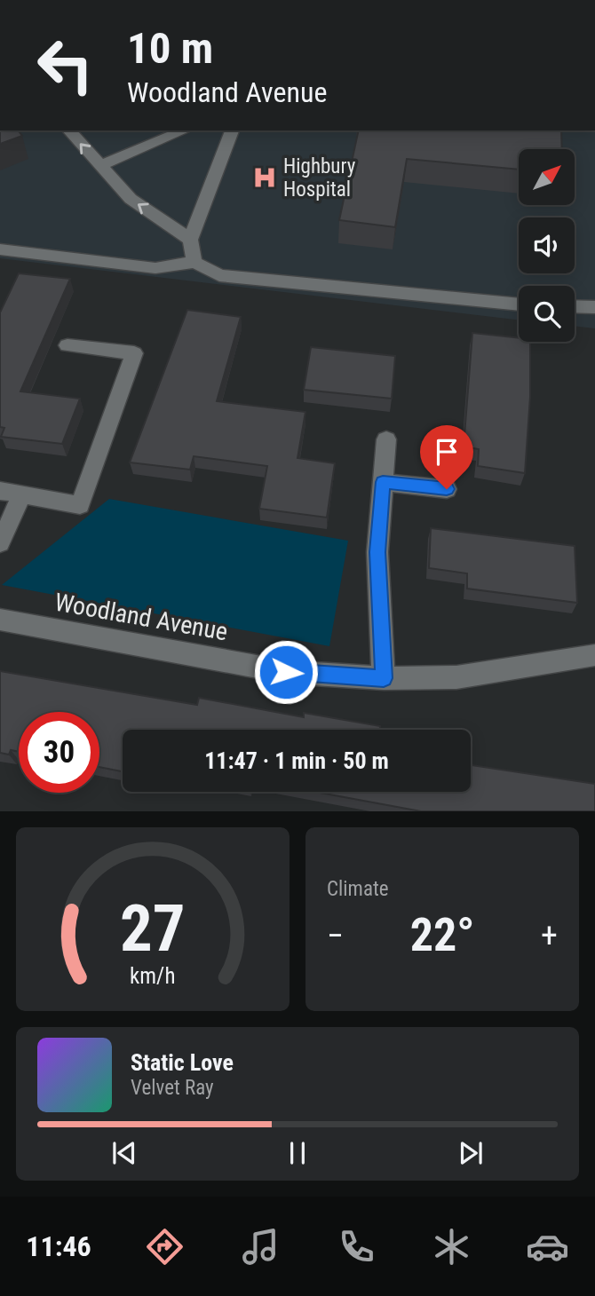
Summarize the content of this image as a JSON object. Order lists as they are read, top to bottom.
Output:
{
  "streets": {
    "street": ["Woodland Avenue"]
  },
  "places": {
    "hospital": ["Highbury Hospital"]
  },
  "north": "top right",
  "page": {
    "turn": ["10 m", "Woodland Avenue"],
    "limit": "30",
    "trip": "11:47 · 1 min · 50 m",
    "tile": "Climate",
    "heat": ["−", "22°", "+"],
    "song": ["Static Love", "Velvet Ray"],
    "tabs": "11:46",
    "gauge": ["27", "km/h"]
  }
}
